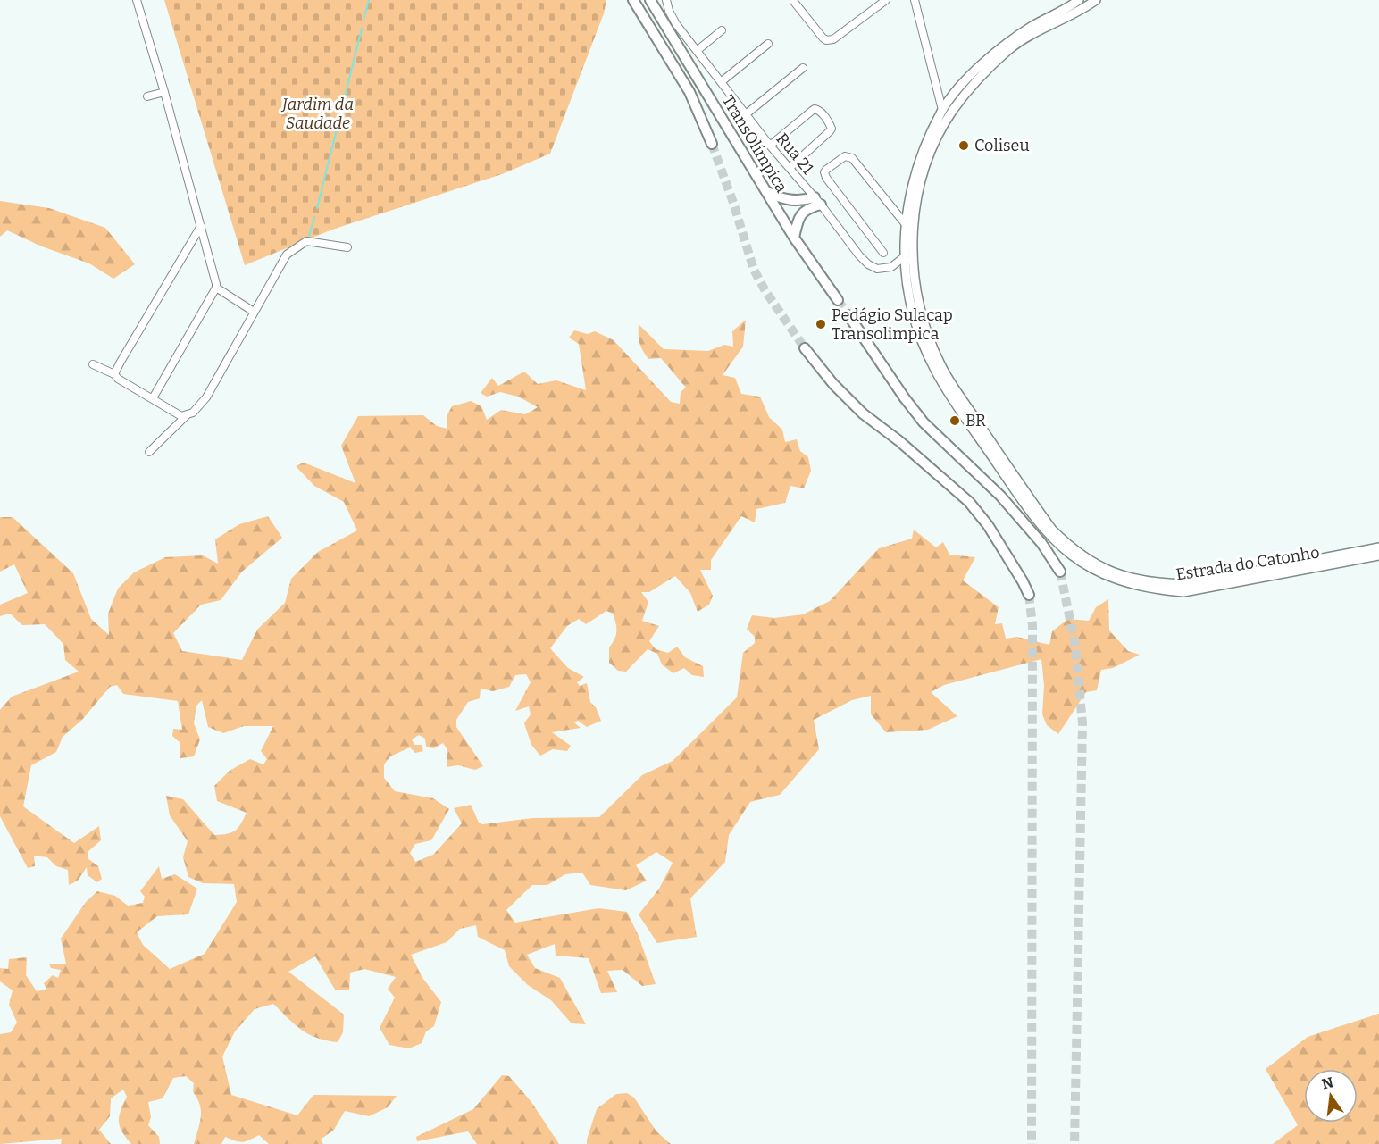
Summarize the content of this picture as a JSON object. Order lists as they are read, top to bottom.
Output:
{
  "streets": {
    "highway": ["TransOlímpica"],
    "main road": ["Estrada do Catonho"],
    "street": ["Rua 21"]
  },
  "crossings": [
    ["Rua 21", "Estrada do Catonho"]
  ],
  "parks": ["Jardim da Saudade"],
  "places": ["Coliseu", "Pedágio Sulacap Transolimpica", "BR"],
  "north": "top"
}
